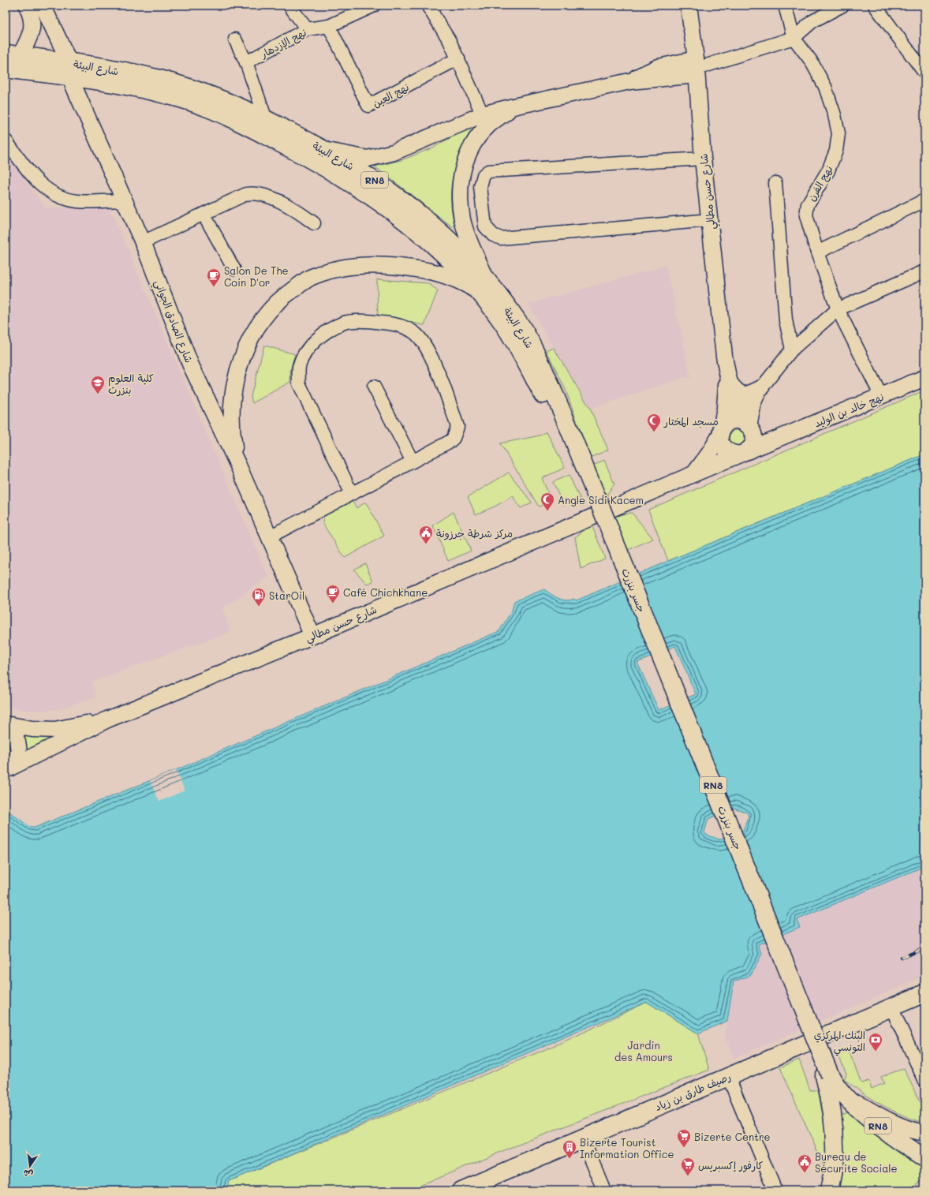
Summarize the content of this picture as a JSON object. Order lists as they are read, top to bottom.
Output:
{
  "streets": {
    "main road": [
      "شارع البيئة",
      "RN8",
      "جسر بنزرت",
      "رصيف طارق بن زياد"
    ],
    "street": [
      "نهج الإزدهار",
      "نهج العين",
      "نهج الفرن",
      "شارع حسن مطالي",
      "شارع الصادق الجواني",
      "نهج خالد بن الوليد"
    ]
  },
  "crossings": [
    ["نهج الإزدهار", "نهج العين"],
    ["شارع البيئة", "شارع الصادق الجواني"],
    ["شارع البيئة", "جسر بنزرت"],
    ["RN8", "جسر بنزرت"],
    ["نهج الفرن", "نهج خالد بن الوليد"],
    ["شارع حسن مطالي", "شارع الصادق الجواني"],
    ["شارع حسن مطالي", "نهج خالد بن الوليد"]
  ],
  "parks": ["Jardin des Amours"],
  "places": {
    "cafe": ["Salon De The Coin D'or", "Café Chichkhane"],
    "school or university": ["كلية العلوم بنزرت"],
    "mosque": ["مسجد المختار", "Angle Sidi Kacem"],
    "public building": ["مركز شرطة جرزونة", "Bureau de Sécurite Sociale"],
    "fuel station": ["StarOil"],
    "bank": ["البنك المركزي التونسي"],
    "supermarket": ["Bizerte Centre", "كارفور إكسبريس"],
    "building": ["Bizerte Tourist Information Office"]
  },
  "north": "bottom"
}
